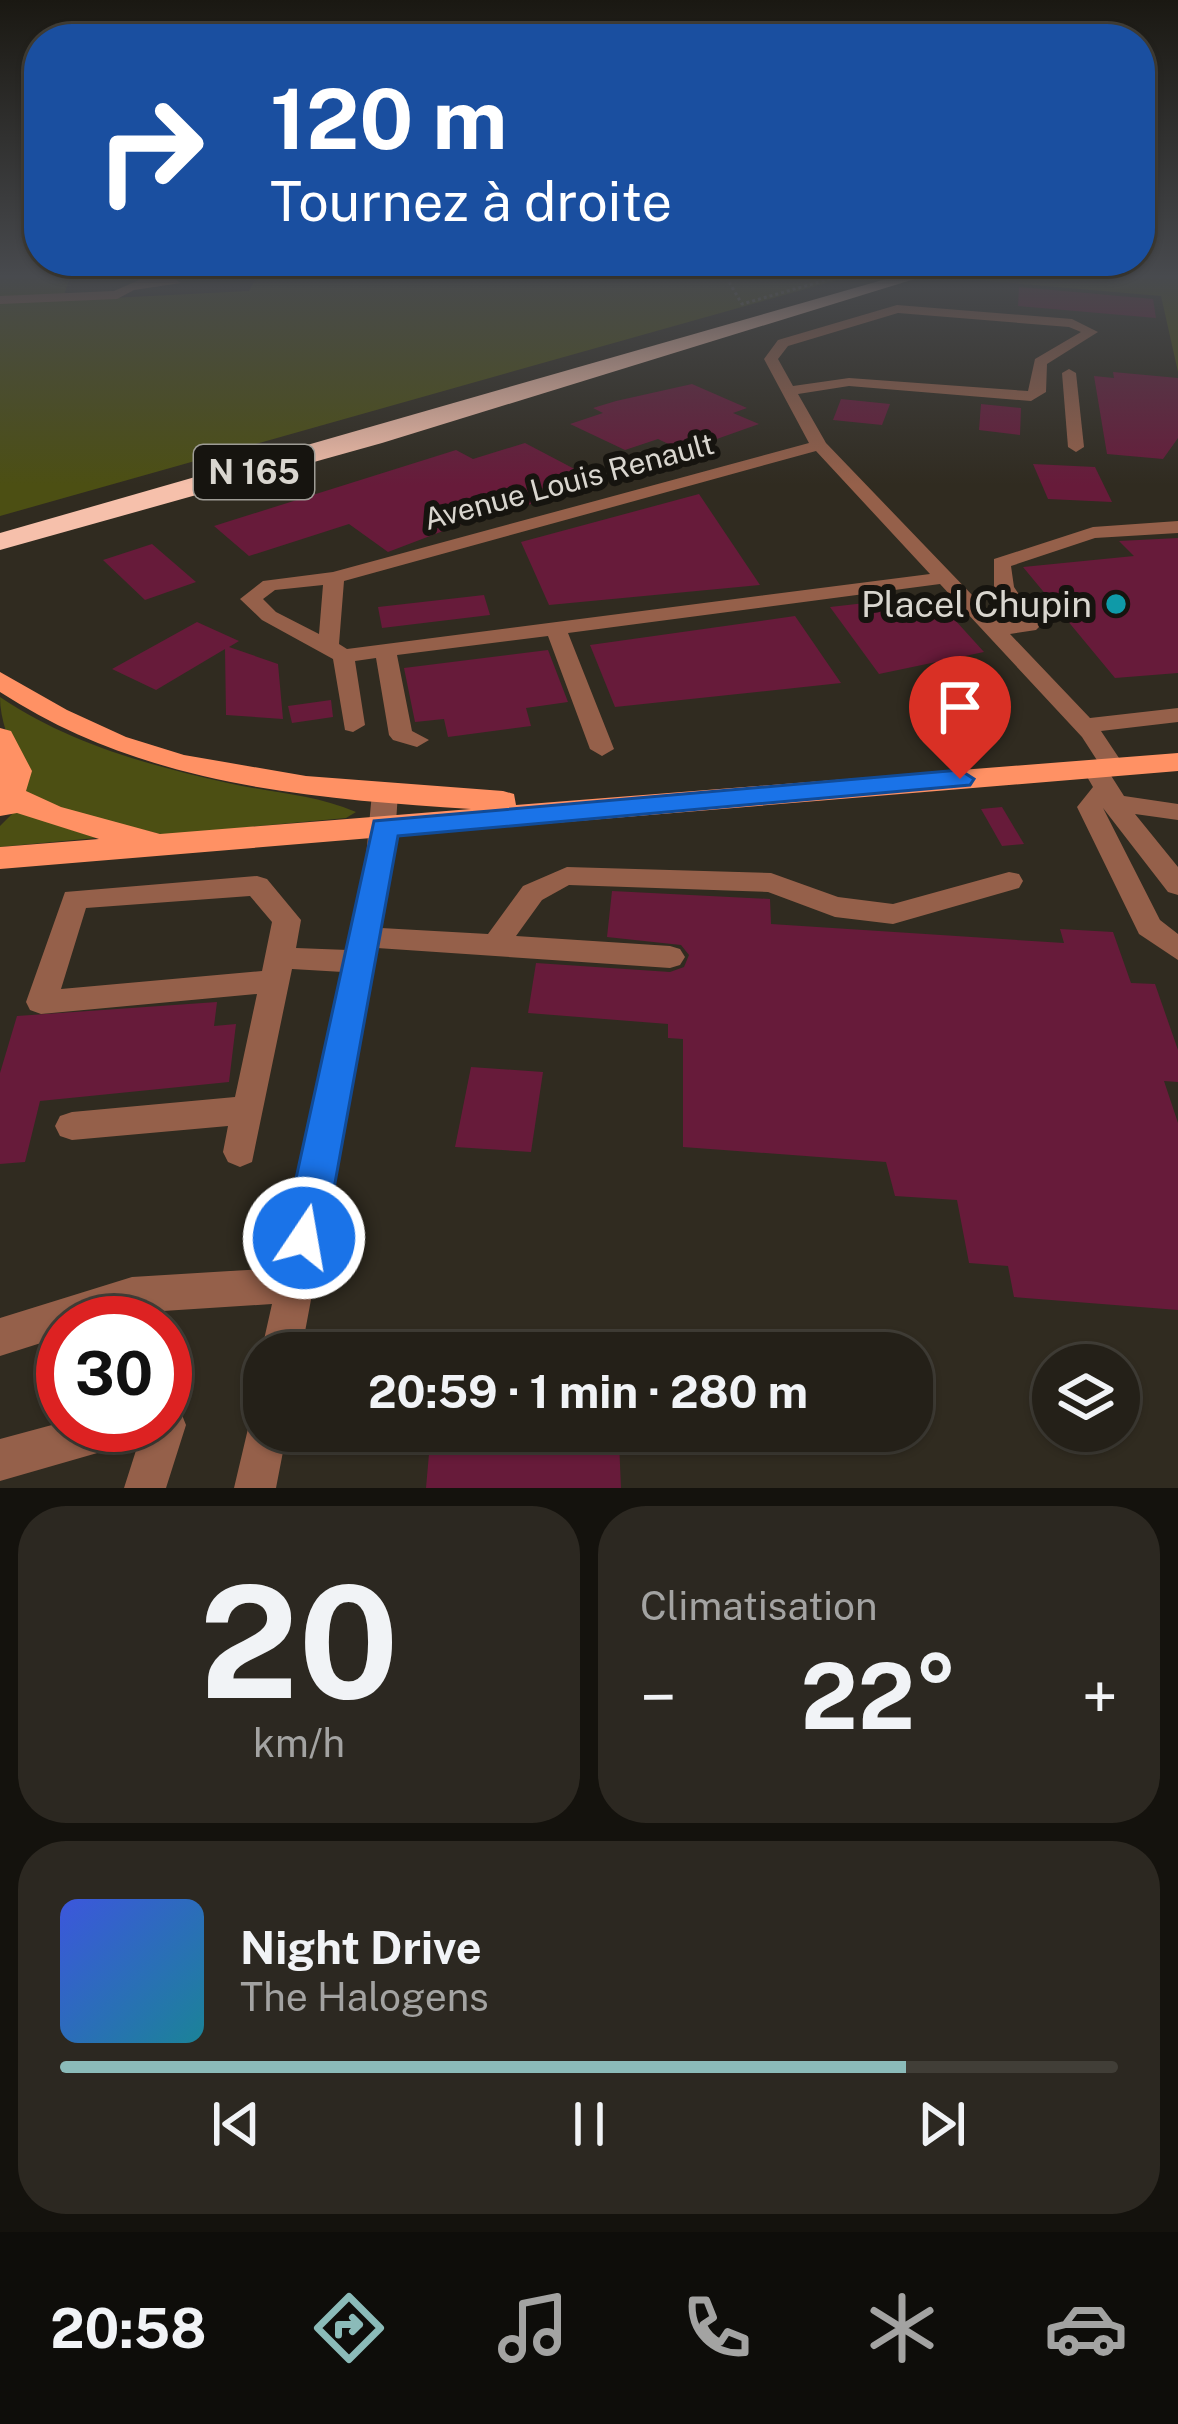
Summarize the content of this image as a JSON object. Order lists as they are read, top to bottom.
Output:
{
  "streets": {
    "highway": ["N 165"],
    "street": ["Avenue Louis Renault"]
  },
  "places": ["Placel Chupin"],
  "page": {
    "turn": ["120 m", "Tournez à droite"],
    "limit": "30",
    "trip": "20:59 · 1 min · 280 m",
    "tile": [
      ["20", "km/h"],
      "Climatisation"
    ],
    "heat": ["−", "22°", "+"],
    "song": ["Night Drive", "The Halogens"],
    "tabs": "20:58"
  }
}
